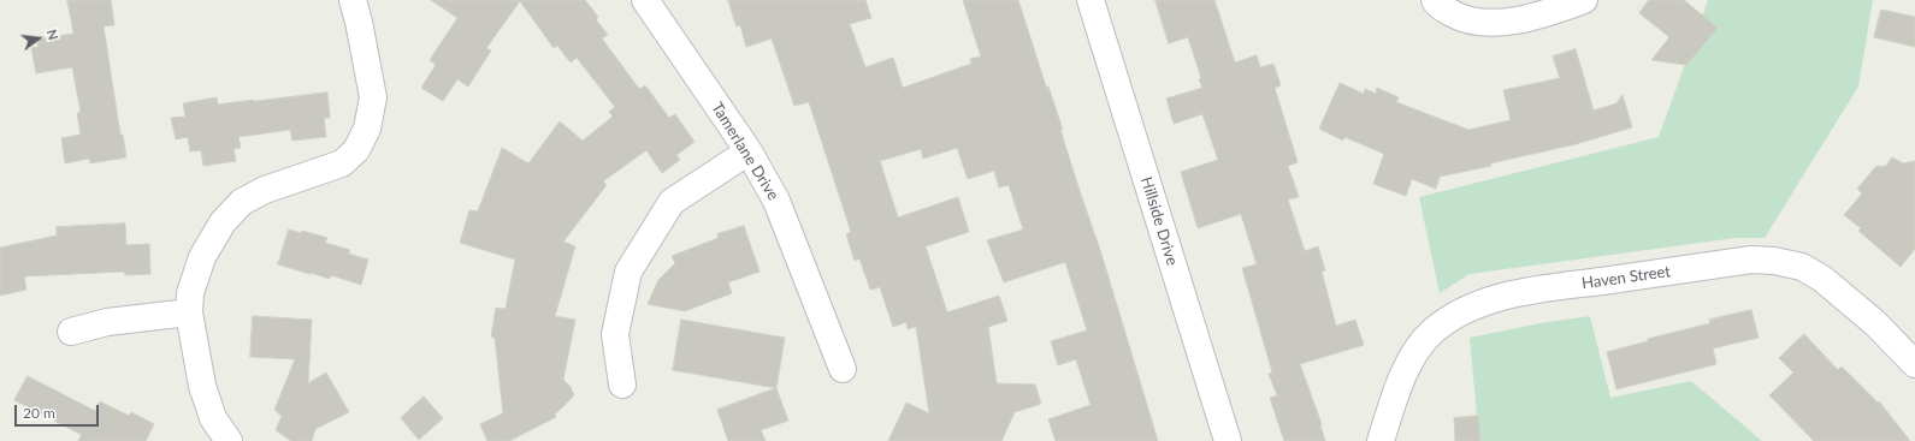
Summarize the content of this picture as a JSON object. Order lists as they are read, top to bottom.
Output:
{
  "streets": {
    "street": ["Tamerlane Drive", "Hillside Drive", "Haven Street"]
  },
  "scale_bar": "20 m",
  "north": "right"
}
